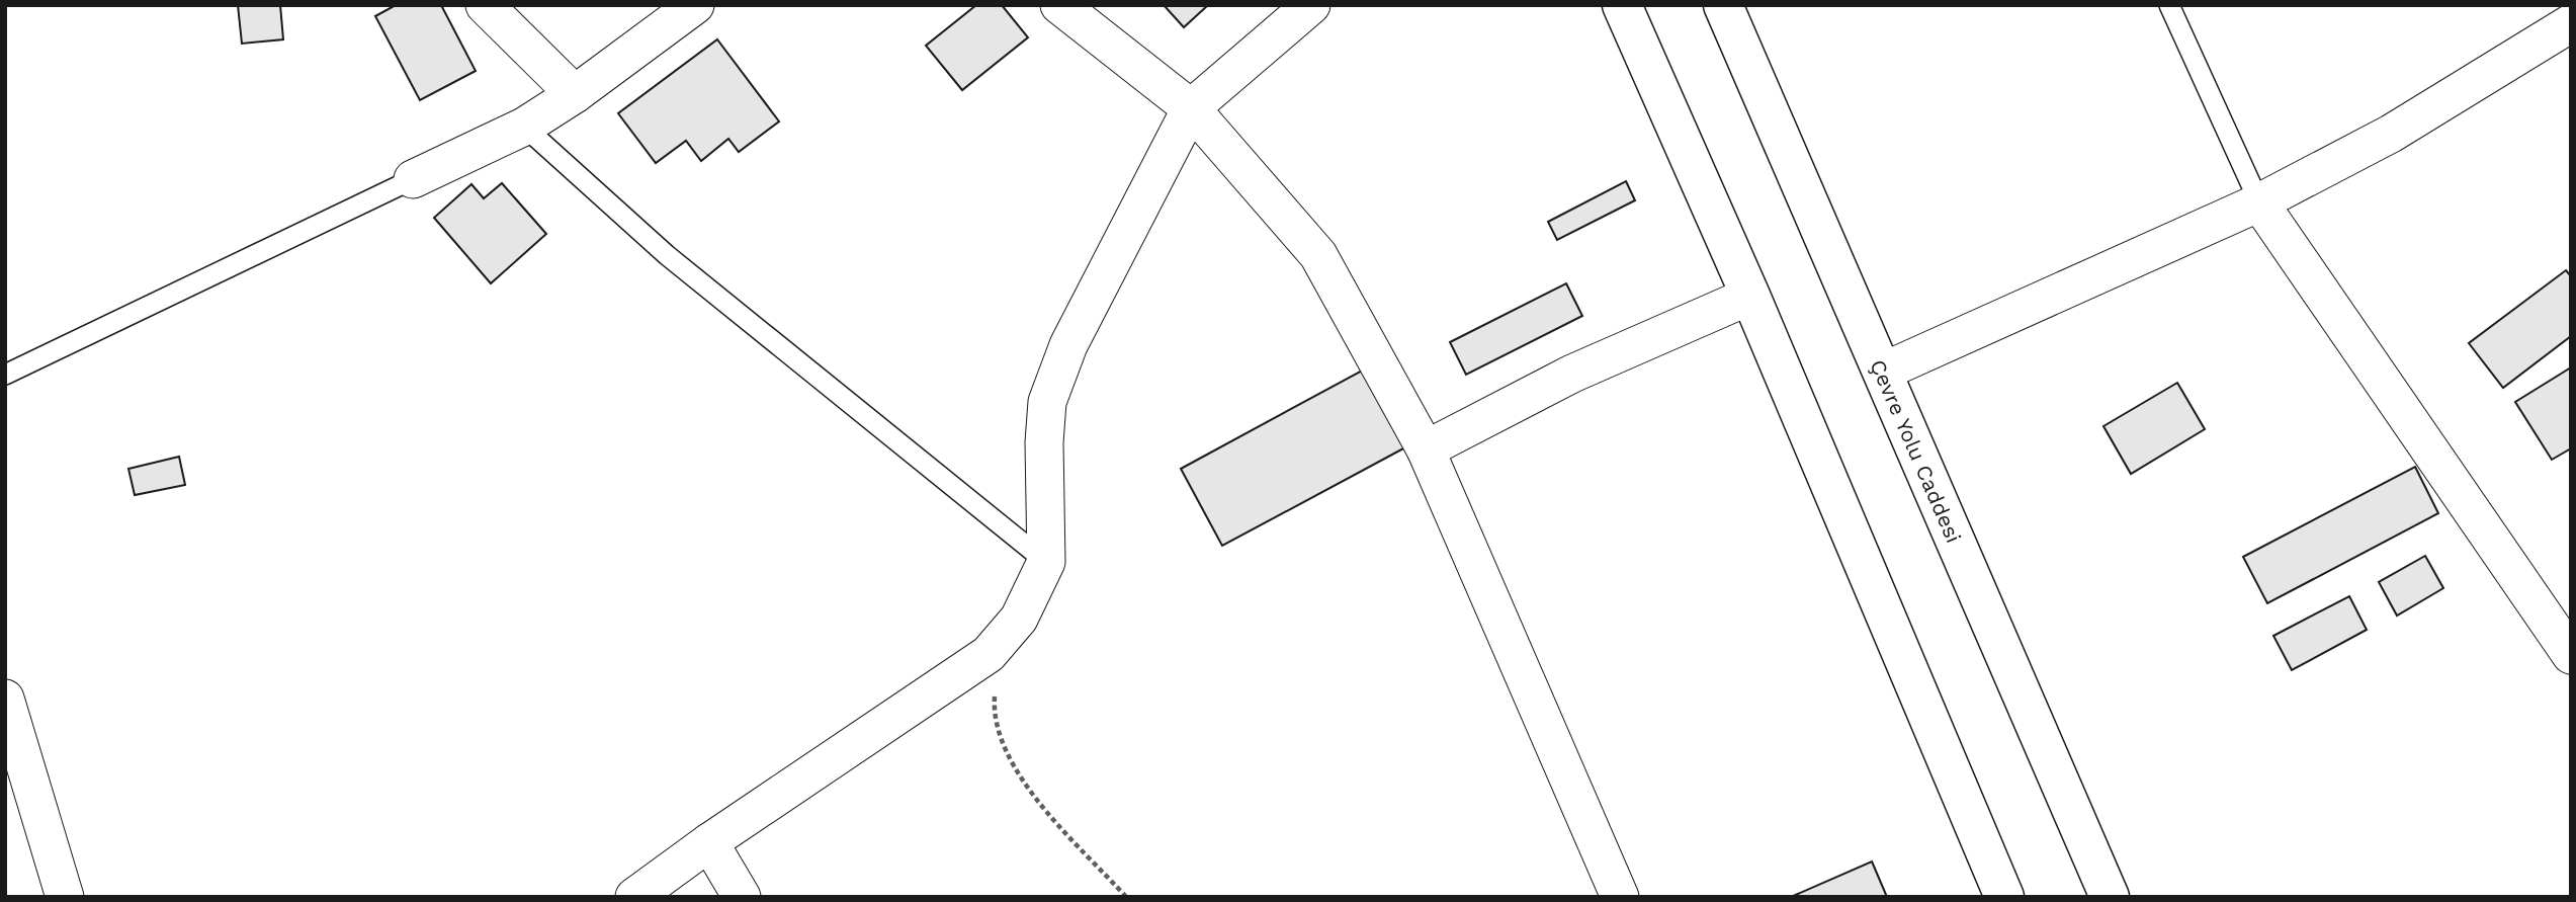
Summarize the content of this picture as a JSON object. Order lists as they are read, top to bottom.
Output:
{
  "streets": {
    "highway": ["Çevre Yolu Caddesi"]
  }
}
